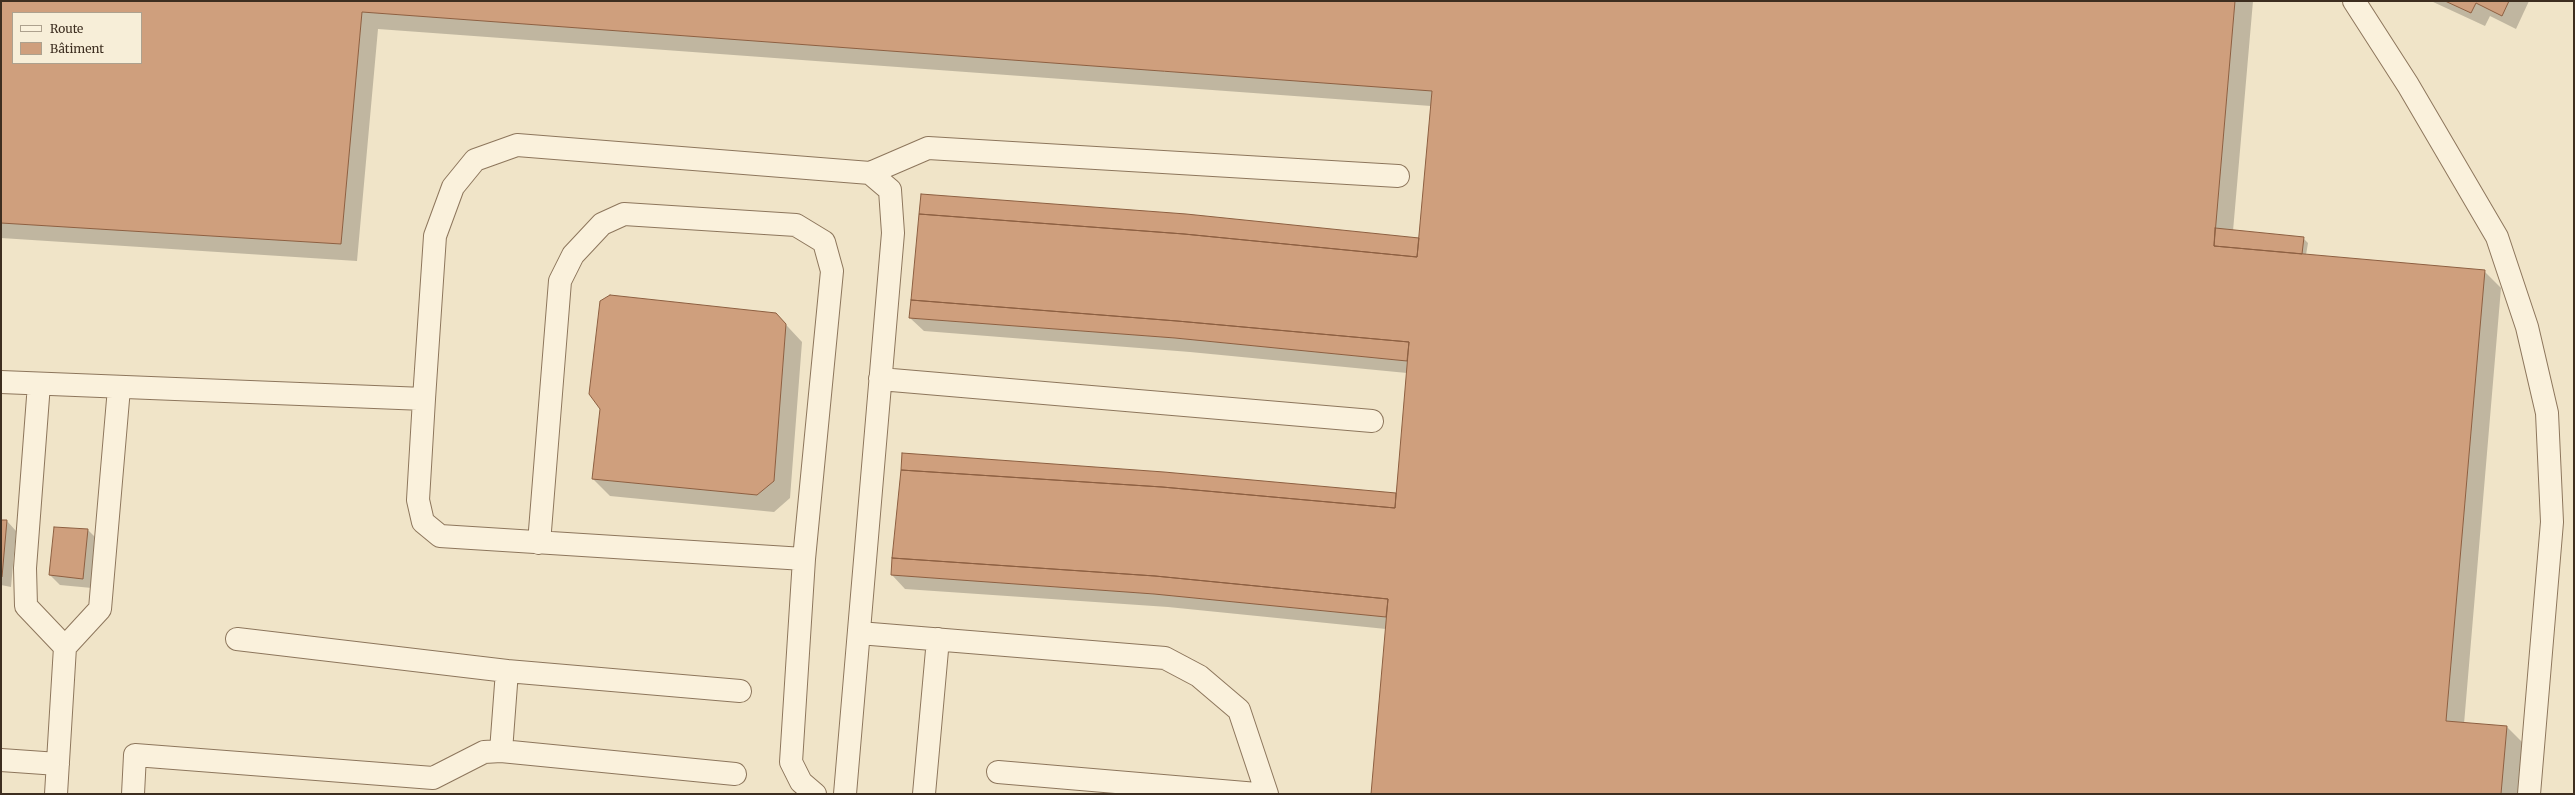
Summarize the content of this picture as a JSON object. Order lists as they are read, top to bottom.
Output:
{
  "legend": ["Route", "Bâtiment"]
}
